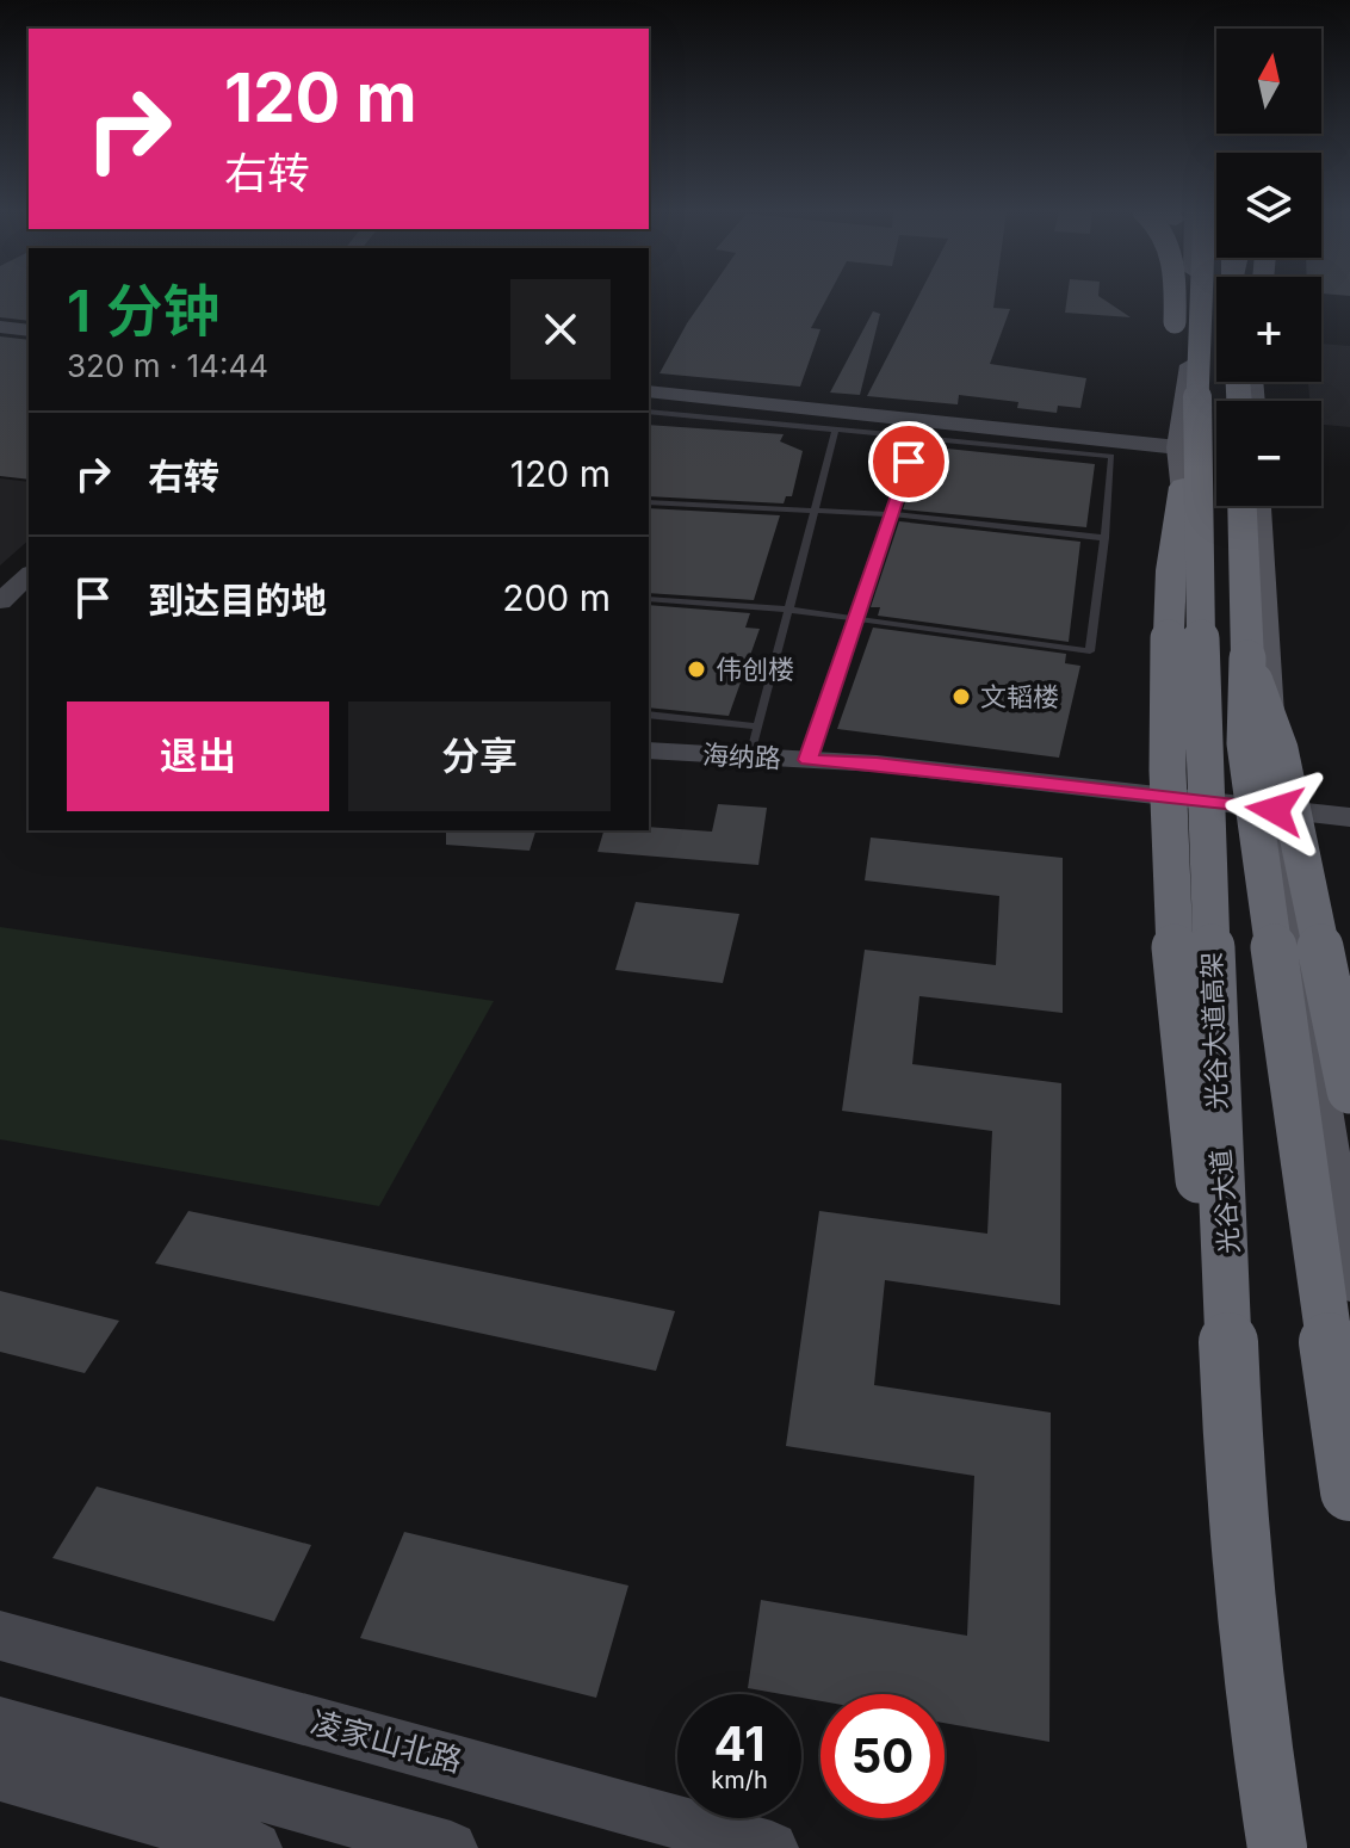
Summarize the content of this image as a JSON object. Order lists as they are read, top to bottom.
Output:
{
  "streets": {
    "highway": ["光谷大道高架"],
    "main road": ["海纳路", "光谷大道", "凌家山北路"]
  },
  "crossings": [
    ["海纳路", "光谷大道"],
    ["光谷大道高架", "光谷大道"]
  ],
  "places": ["伟创楼", "文韬楼"],
  "north": "top",
  "page": {
    "map_buttons": ["+", "−"],
    "turn": ["120 m", "右转"],
    "heading": ["1 分钟", "320 m · 14:44"],
    "list": [
      {
        "name": "右转",
        "value": "120 m"
      },
      {
        "name": "到达目的地",
        "value": "200 m"
      }
    ],
    "buttons": ["退出", "分享"],
    "speed": "41 km/h",
    "limit": "50"
  }
}
